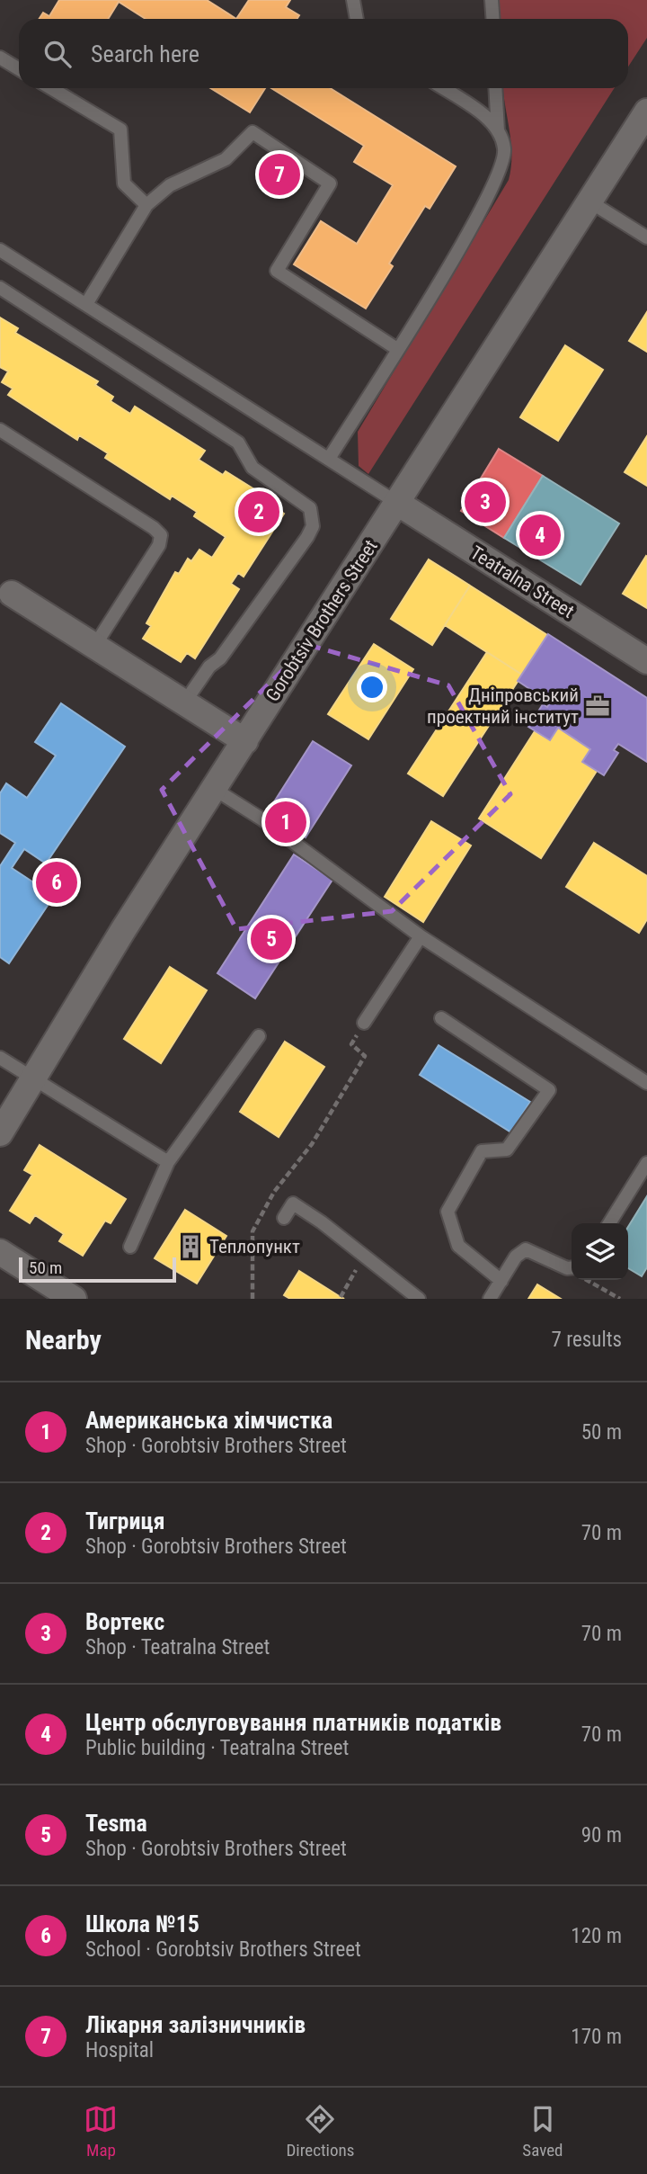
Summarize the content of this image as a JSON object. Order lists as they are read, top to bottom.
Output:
{
  "streets": {
    "street": ["Teatralna Street", "Gorobtsiv Brothers Street"]
  },
  "crossings": [
    ["Teatralna Street", "Gorobtsiv Brothers Street"]
  ],
  "places": {
    "office": ["Дніпровський проектний інститут"],
    "building": ["Теплопункт"]
  },
  "scale_bar": "50 m",
  "page": {
    "search": "Search here",
    "pins": [
      "7",
      "3",
      "2",
      "4",
      "1",
      "6",
      "5"
    ],
    "scale": "50 m",
    "heading": ["Nearby", "7 results"],
    "list": [
      {
        "mark": "1",
        "name": "Американська хімчистка",
        "note": "Shop · Gorobtsiv Brothers Street",
        "value": "50 m"
      },
      {
        "mark": "2",
        "name": "Тигриця",
        "note": "Shop · Gorobtsiv Brothers Street",
        "value": "70 m"
      },
      {
        "mark": "3",
        "name": "Вортекс",
        "note": "Shop · Teatralna Street",
        "value": "70 m"
      },
      {
        "mark": "4",
        "name": "Центр обслуговування платників податків",
        "note": "Public building · Teatralna Street",
        "value": "70 m"
      },
      {
        "mark": "5",
        "name": "Tesma",
        "note": "Shop · Gorobtsiv Brothers Street",
        "value": "90 m"
      },
      {
        "mark": "6",
        "name": "Школа №15",
        "note": "School · Gorobtsiv Brothers Street",
        "value": "120 m"
      },
      {
        "mark": "7",
        "name": "Лікарня залізничників",
        "note": "Hospital",
        "value": "170 m"
      }
    ],
    "nav": ["Map", "Directions", "Saved"]
  }
}
